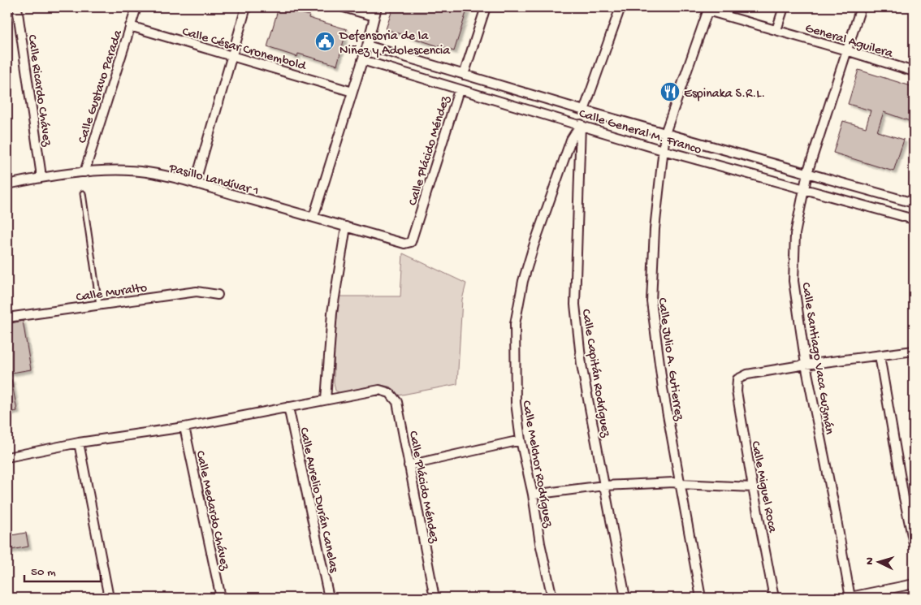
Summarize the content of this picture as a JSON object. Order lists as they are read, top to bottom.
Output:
{
  "streets": {
    "street": [
      "General Aguilera",
      "Calle César Cronembold",
      "Calle Gustavo Parada",
      "Calle Ricardo Chávez",
      "Calle General M. Franco",
      "Calle Plácido Méndez",
      "Pasillo Landívar 1",
      "Calle Muralto",
      "Calle Santiago Vaca Guzmán",
      "Calle Julio A. Gutierrez",
      "Calle Capitán Rodríguez",
      "Calle Melchor Rodríguez",
      "Calle Miguel Roca",
      "Calle Aurelio Durán Canelas",
      "Calle Medardo Chávez"
    ]
  },
  "crossings": [
    ["General Aguilera", "Calle Santiago Vaca Guzmán"],
    ["General Aguilera", "Calle Julio A. Gutierrez"],
    ["Calle César Cronembold", "Calle Gustavo Parada"],
    ["Calle Gustavo Parada", "Pasillo Landívar 1"],
    ["Calle Ricardo Chávez", "Pasillo Landívar 1"],
    ["Calle General M. Franco", "Calle Plácido Méndez"],
    ["Calle General M. Franco", "Calle Santiago Vaca Guzmán"],
    ["Calle General M. Franco", "Calle Julio A. Gutierrez"],
    ["Calle General M. Franco", "Calle Capitán Rodríguez"],
    ["Calle General M. Franco", "Calle Melchor Rodríguez"],
    ["Calle Plácido Méndez", "Pasillo Landívar 1"],
    ["Calle Santiago Vaca Guzmán", "Calle Miguel Roca"],
    ["Calle Capitán Rodríguez", "Calle Melchor Rodríguez"]
  ],
  "places": {
    "public building": ["Defensoria de la Niñez y Adolescencia"],
    "restaurant": ["Espinaka S.R.L."]
  },
  "scale_bar": "50 m",
  "north": "left"
}
